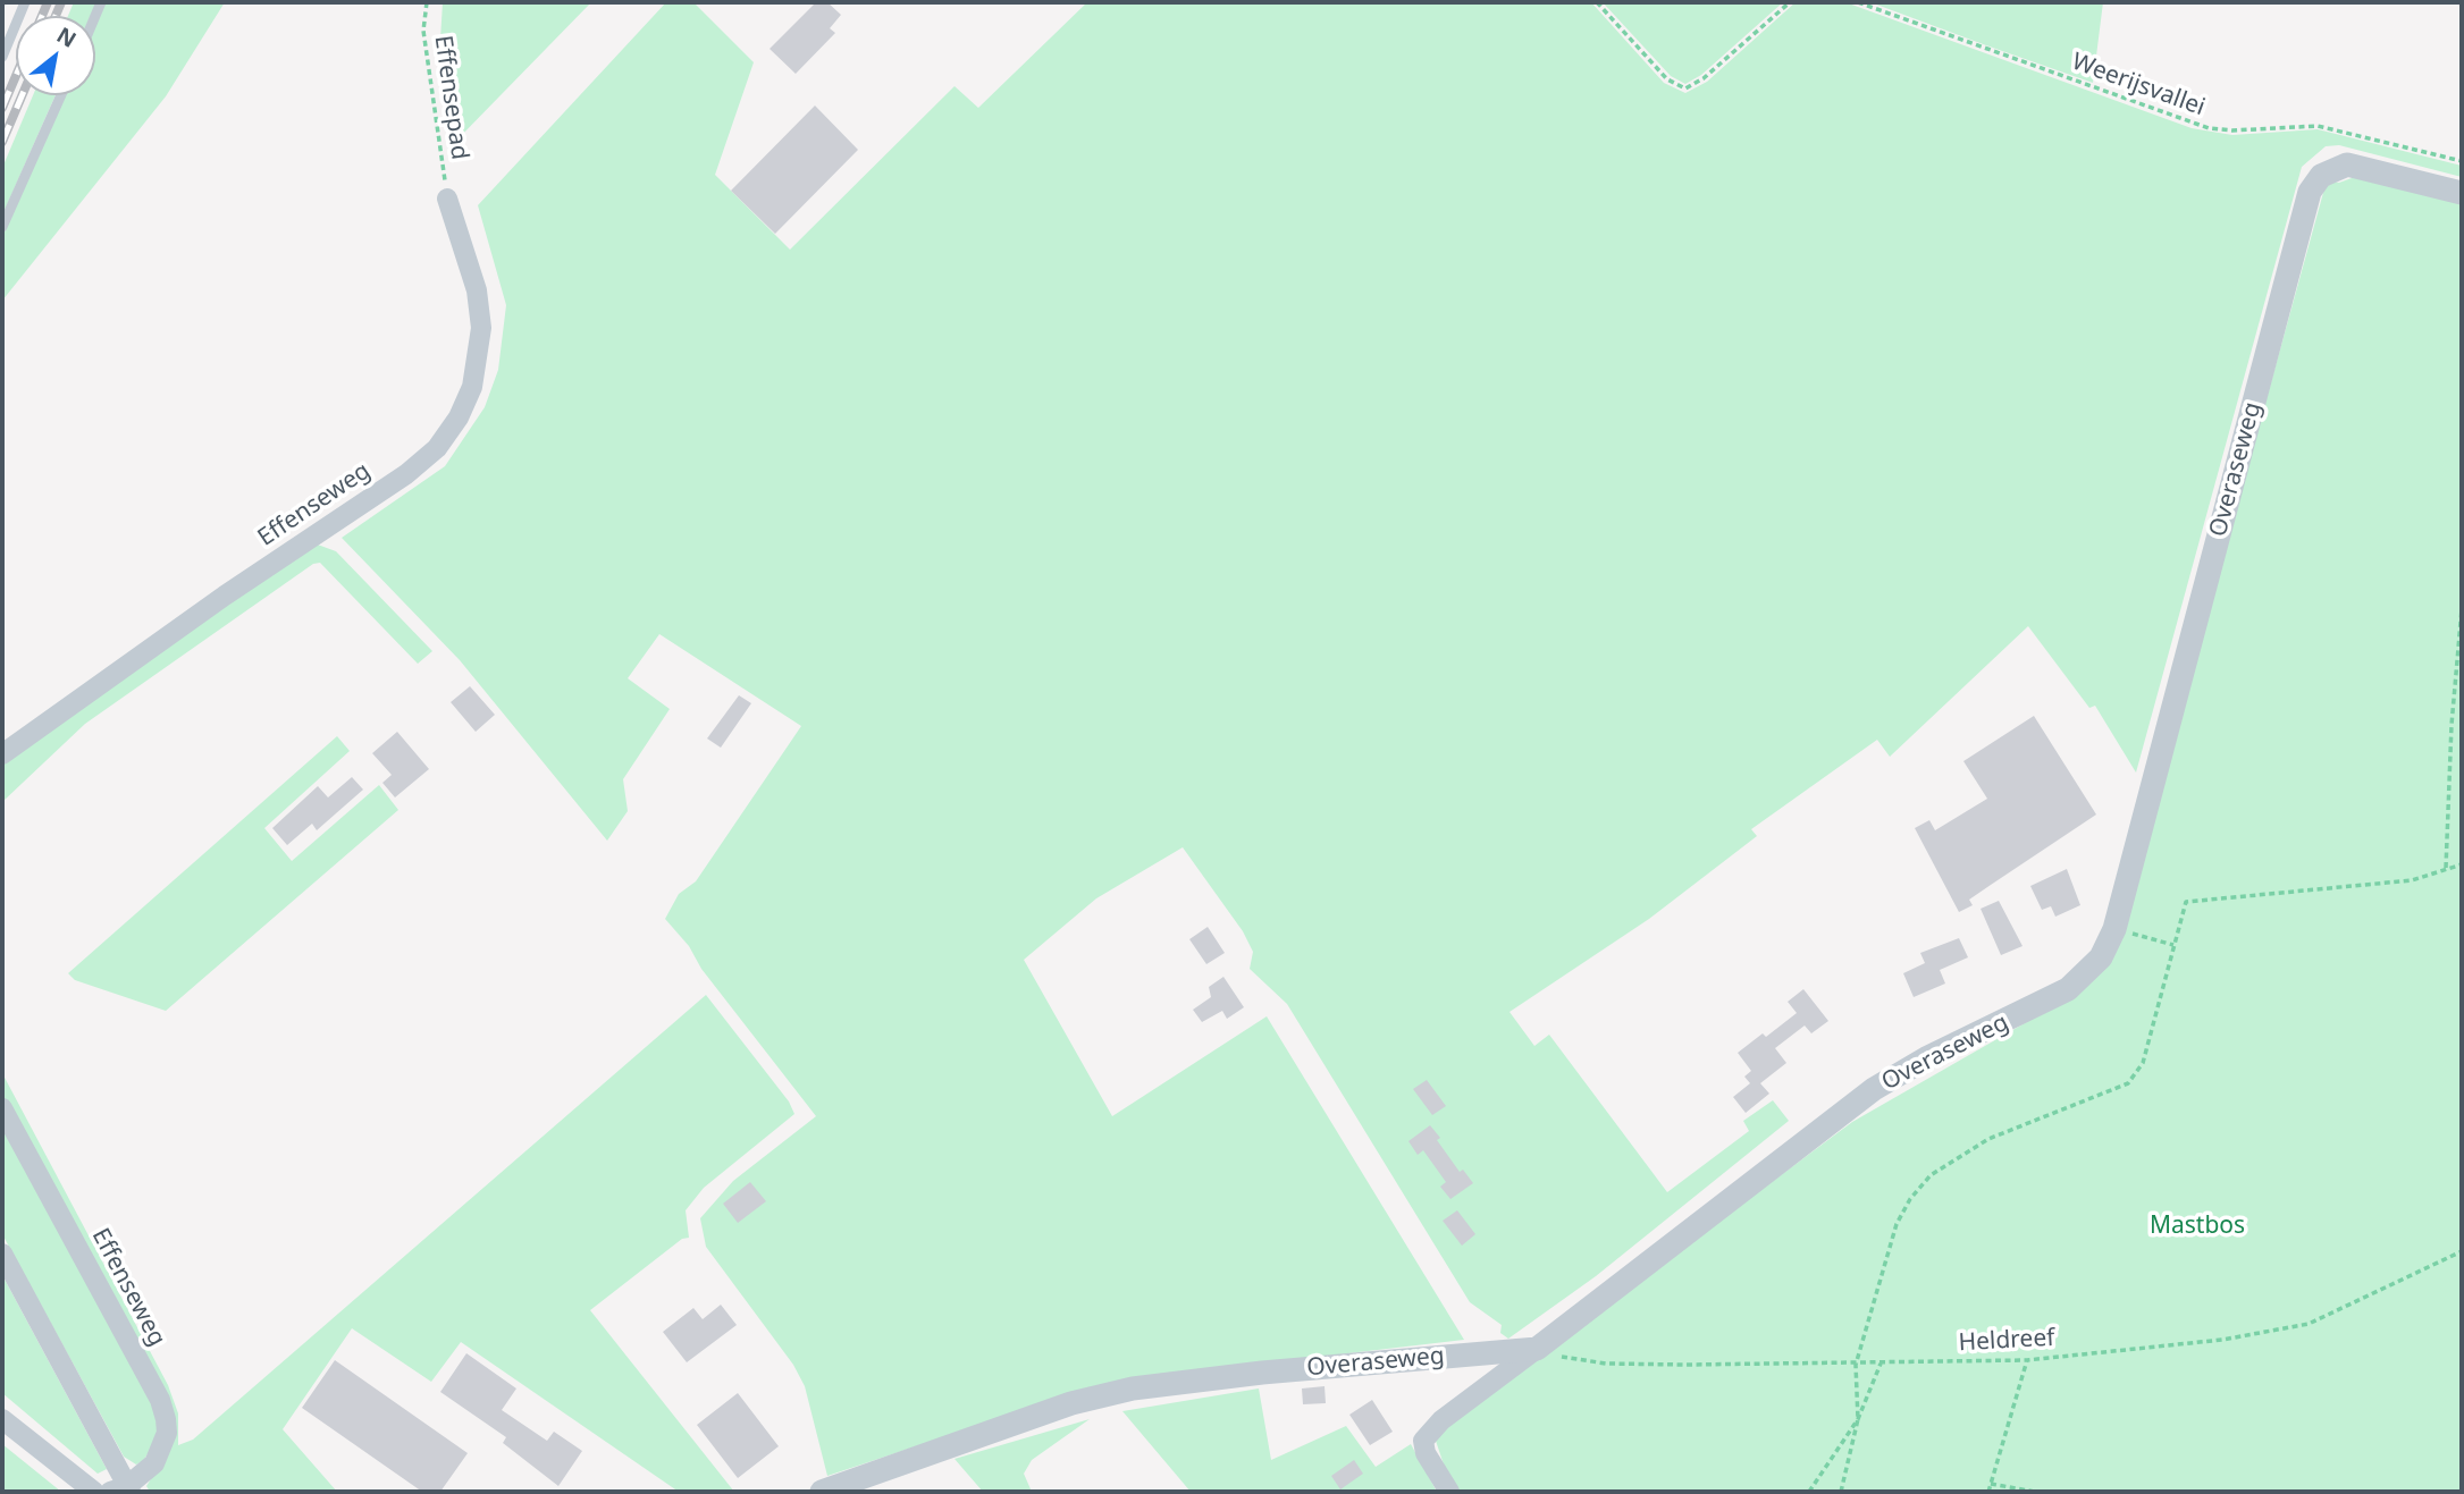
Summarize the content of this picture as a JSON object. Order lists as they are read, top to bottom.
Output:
{
  "streets": {
    "street": ["Overaseweg", "Effenseweg"],
    "path": ["Weerijsvallei", "Effensepad", "Heldreef"]
  },
  "crossings": [
    ["Effensepad", "Effenseweg"],
    ["Overaseweg", "Heldreef"]
  ],
  "parks": ["Mastbos"],
  "north": "top right"
}
